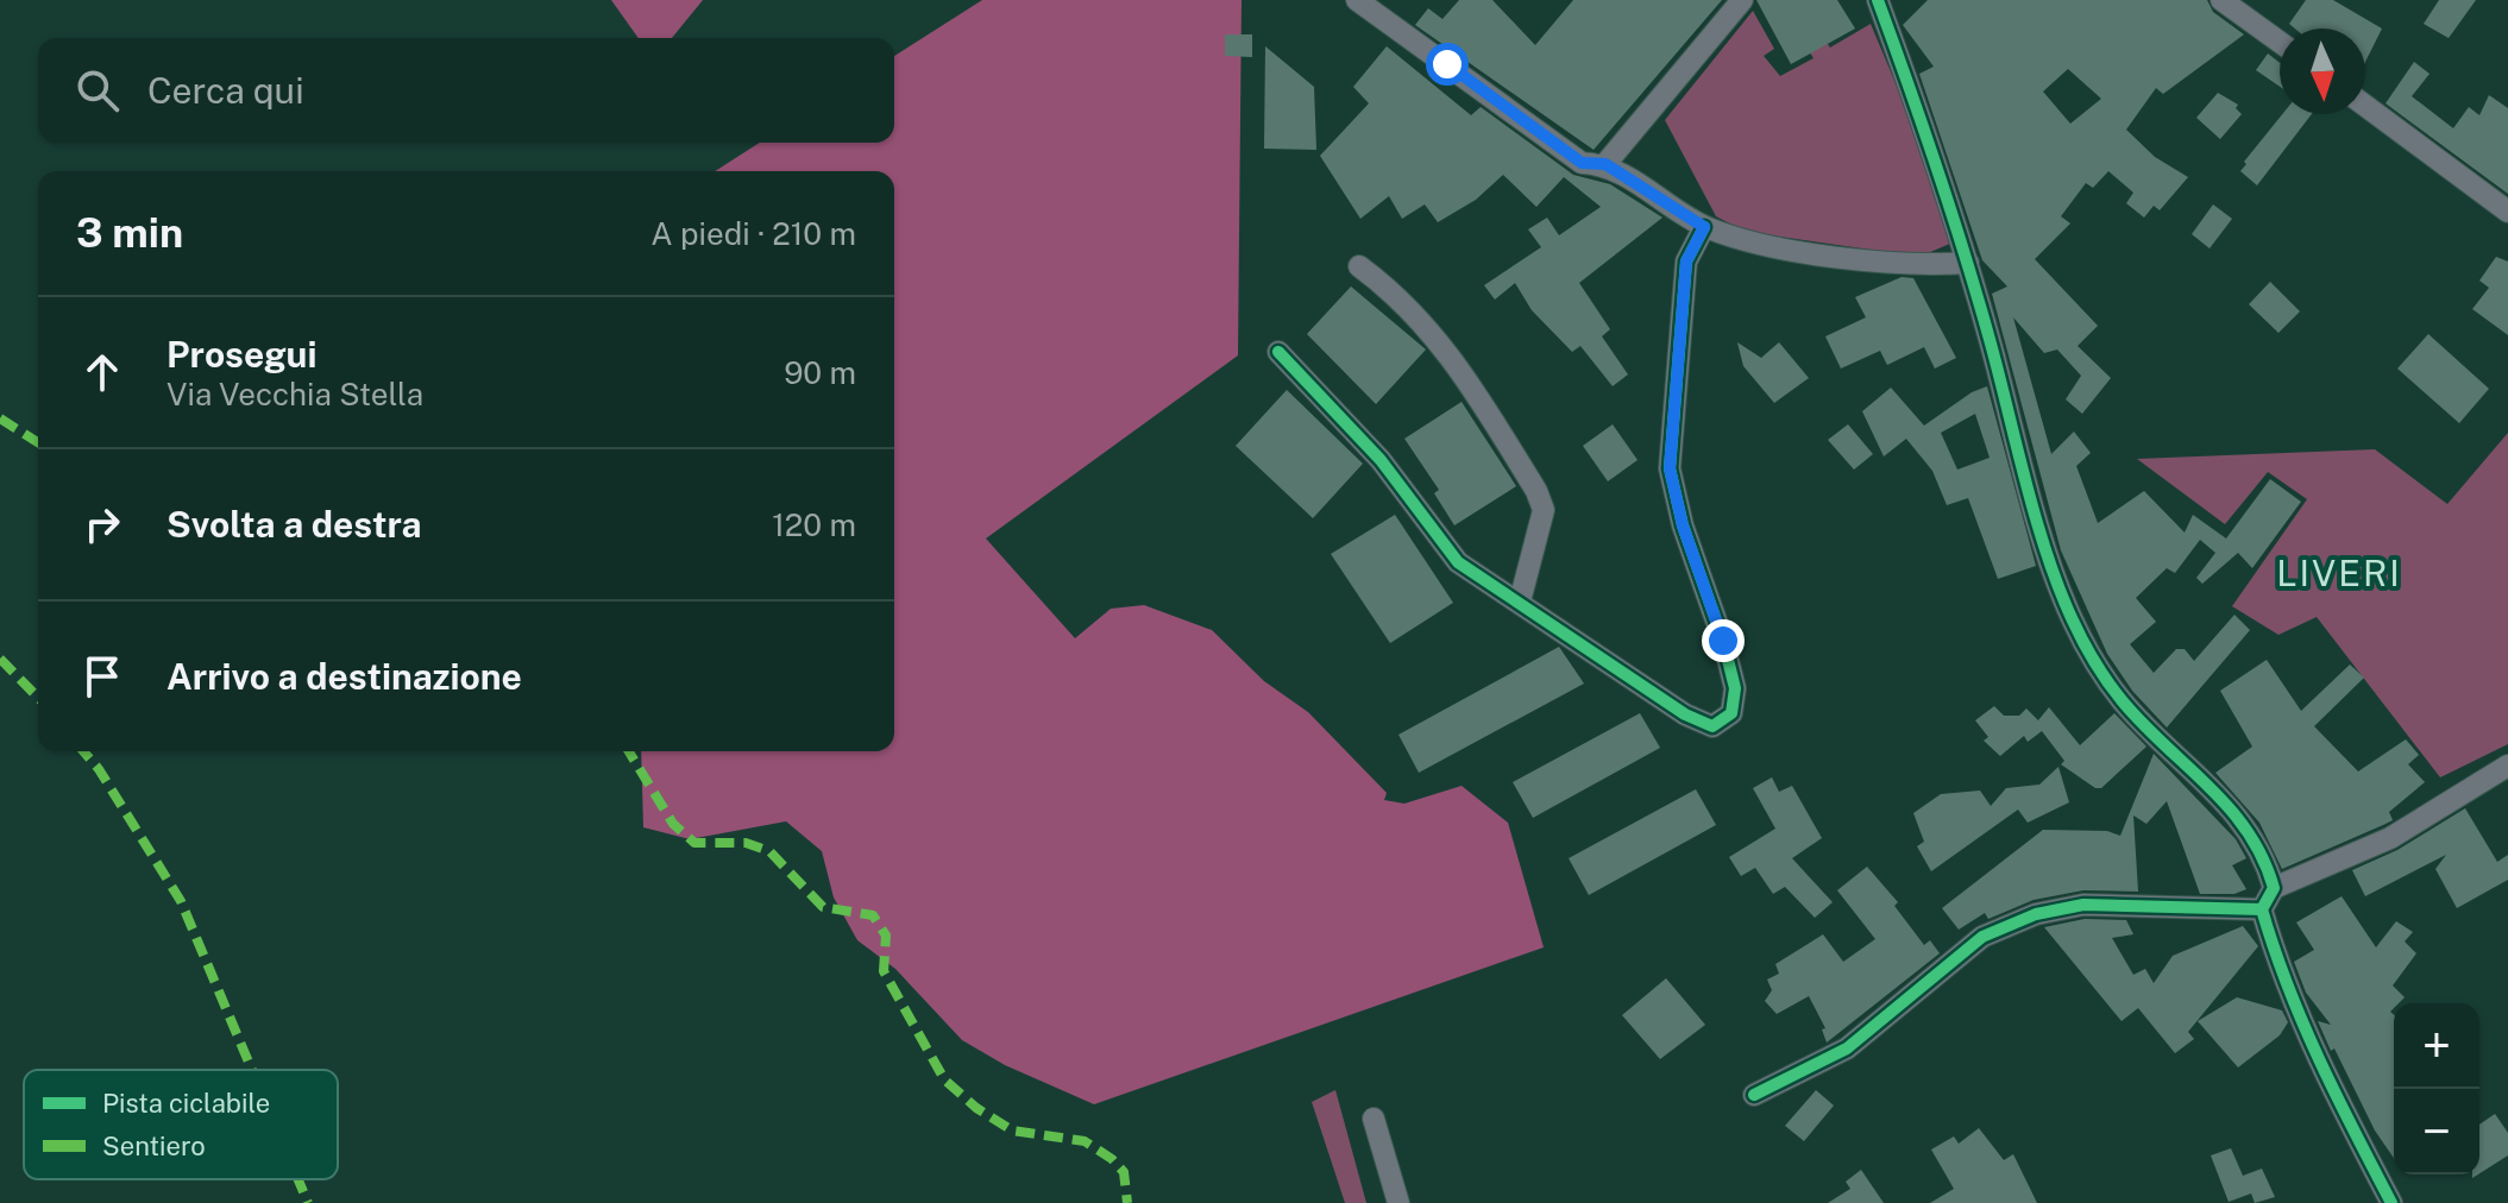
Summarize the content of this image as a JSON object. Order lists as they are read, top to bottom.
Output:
{
  "districts": ["LIVERI"],
  "legend": ["Pista ciclabile", "Sentiero"],
  "north": "bottom",
  "page": {
    "search": "Cerca qui",
    "heading": ["3 min", "A piedi · 210 m"],
    "list": [
      ["Prosegui", "Via Vecchia Stella", "90 m"],
      ["Svolta a destra", "120 m"],
      "Arrivo a destinazione"
    ],
    "map_buttons": ["+", "−"]
  }
}
